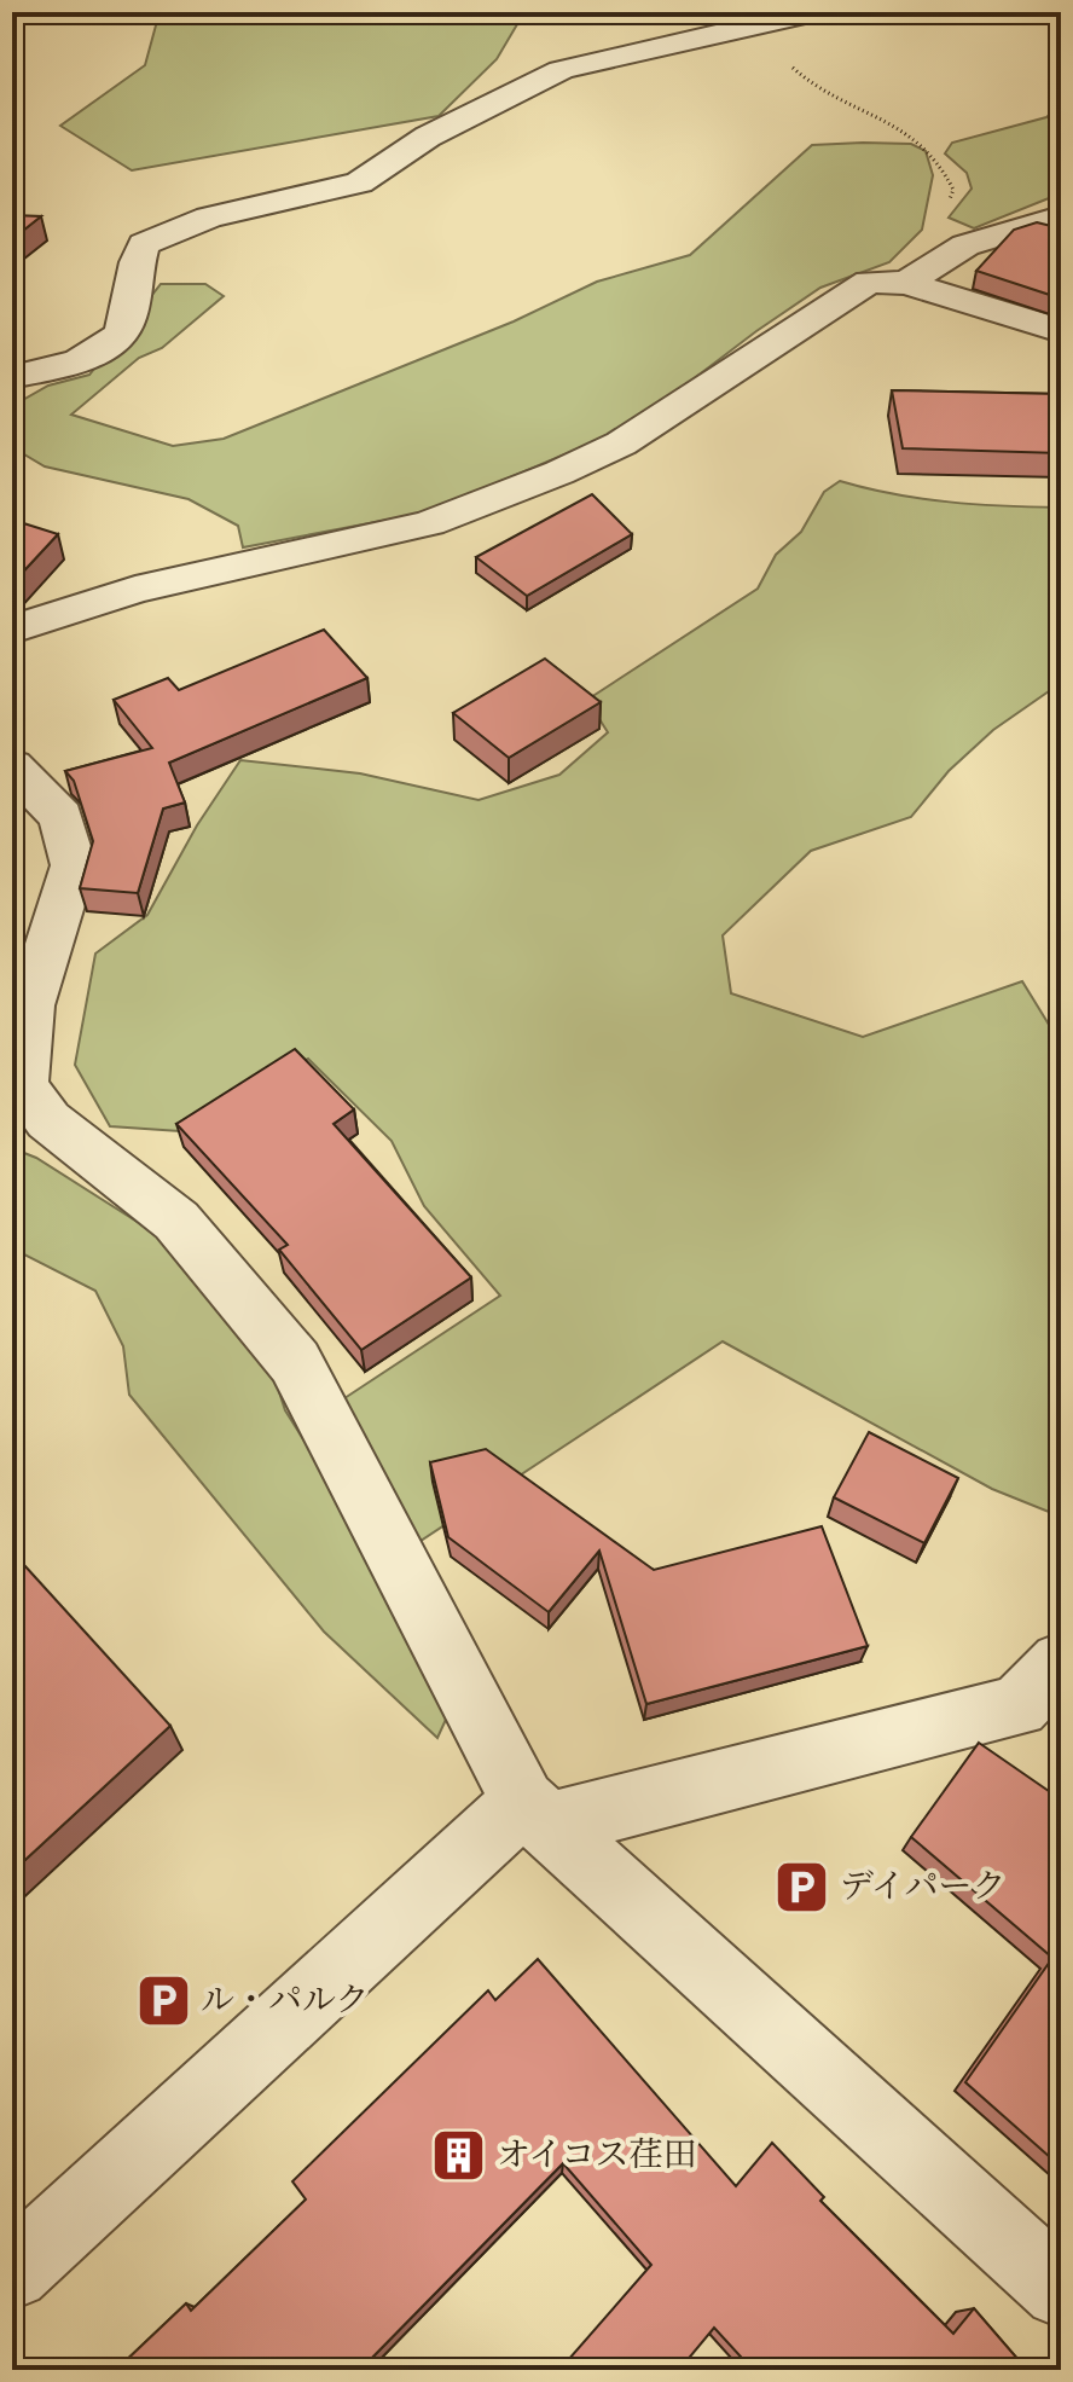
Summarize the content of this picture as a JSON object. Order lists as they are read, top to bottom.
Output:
{
  "places": {
    "parking": ["デイパーク", "ル・パルク"],
    "building": ["オイコス荏田"]
  }
}
